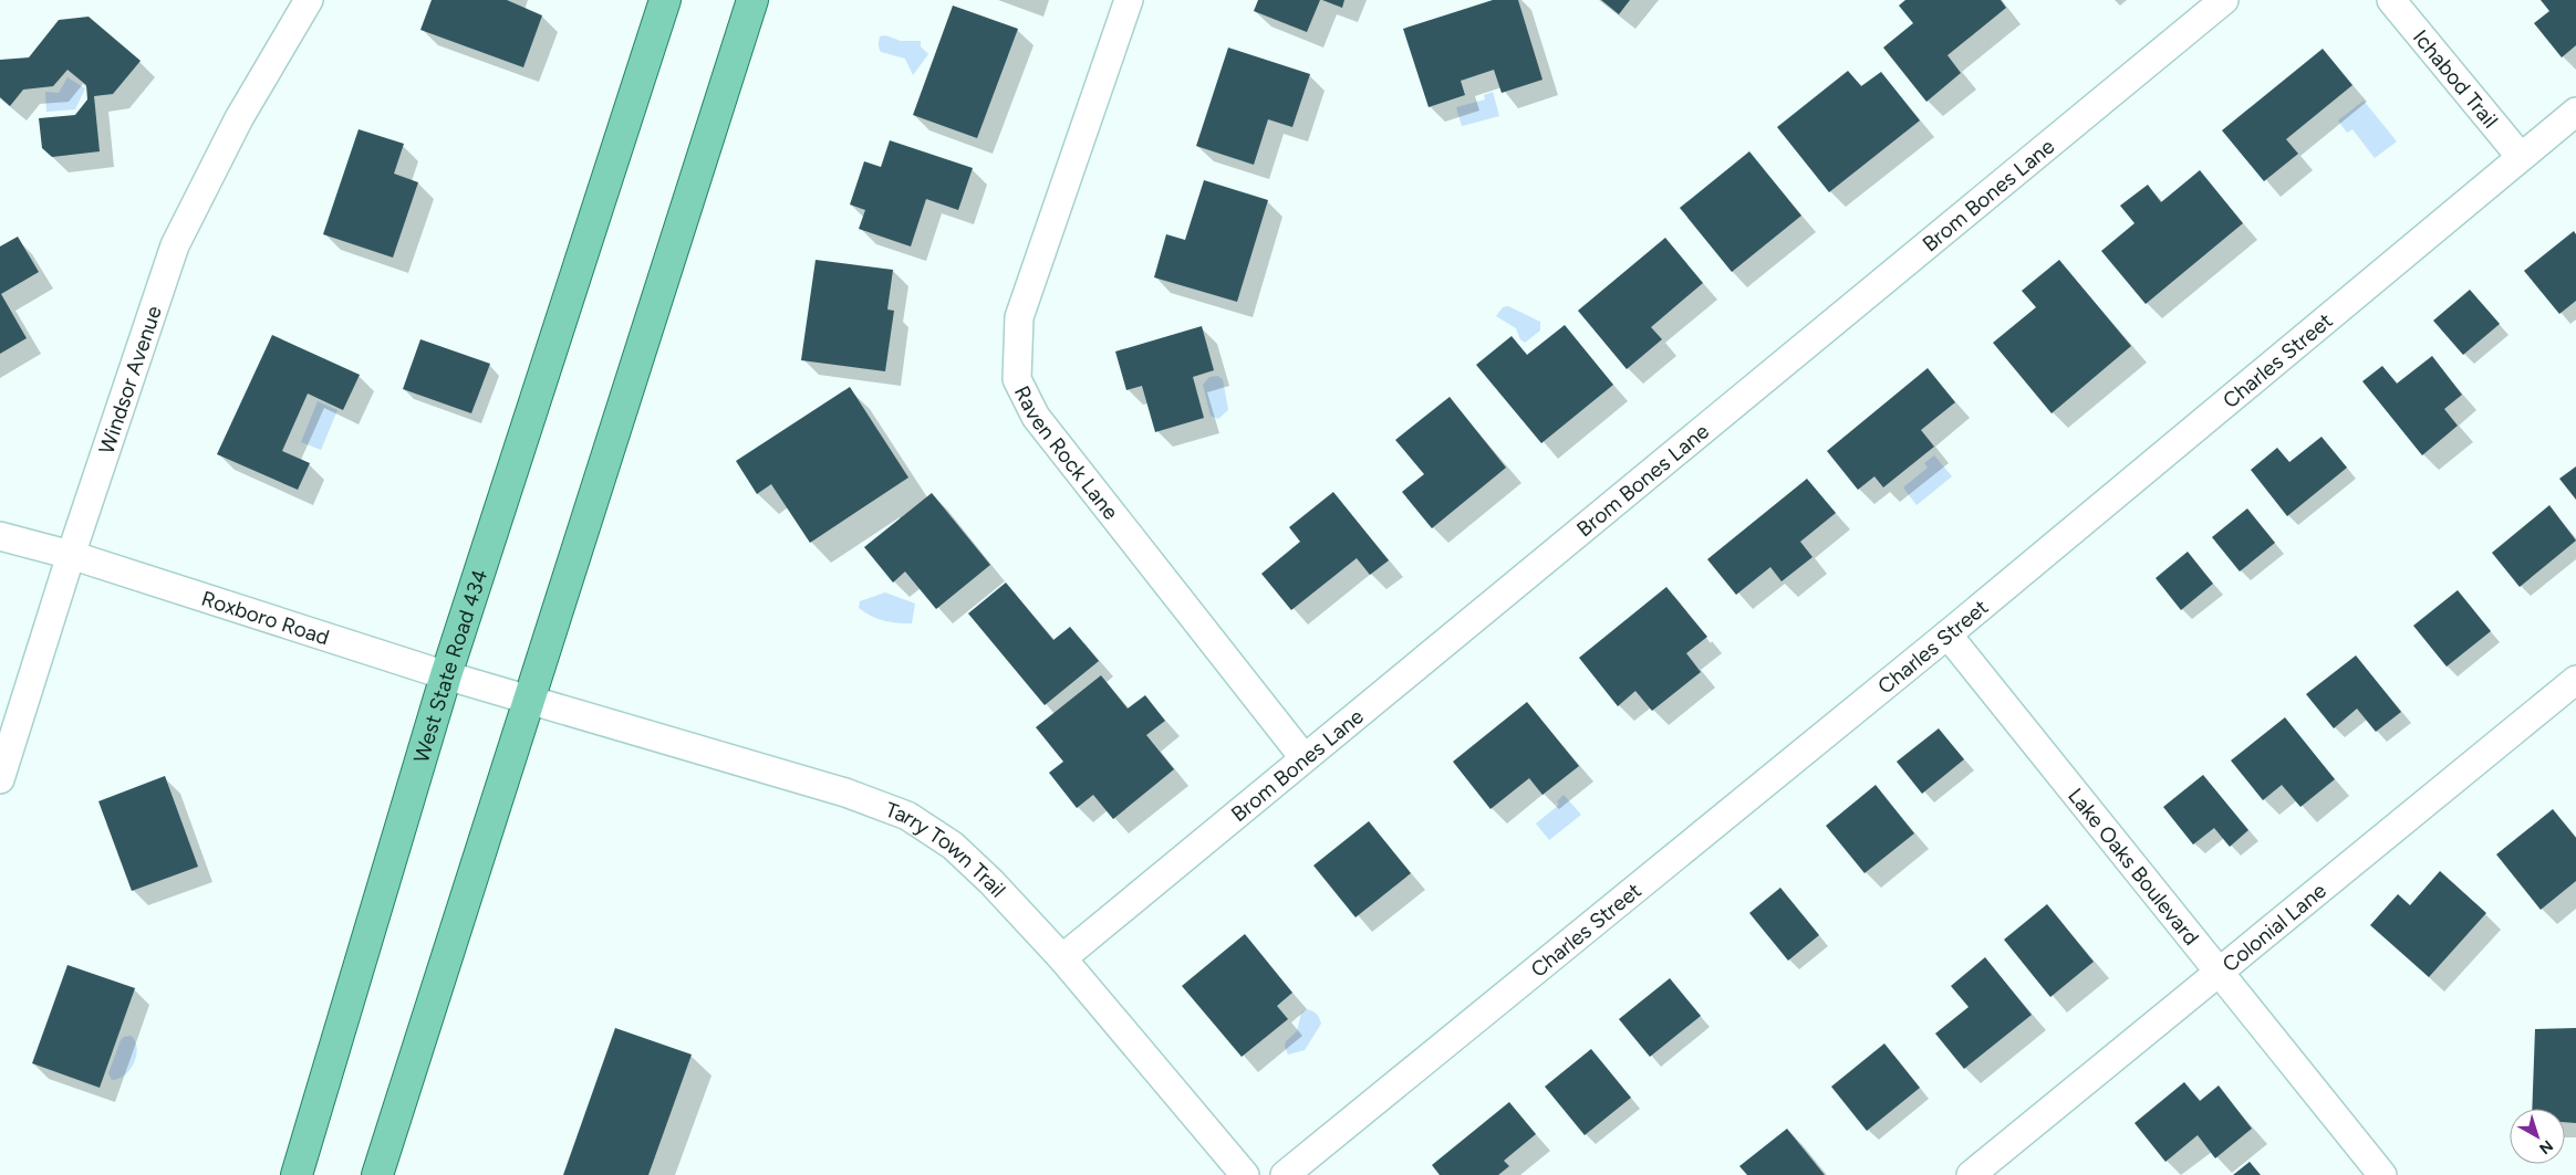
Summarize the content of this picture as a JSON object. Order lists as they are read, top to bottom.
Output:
{
  "streets": {
    "main road": ["West State Road 434"],
    "street": [
      "Ichabod Trail",
      "Brom Bones Lane",
      "Charles Street",
      "Windsor Avenue",
      "Raven Rock Lane",
      "Roxboro Road",
      "Tarry Town Trail",
      "Lake Oaks Boulevard",
      "Colonial Lane"
    ]
  },
  "crossings": [
    ["Ichabod Trail", "Charles Street"],
    ["Brom Bones Lane", "Raven Rock Lane"],
    ["Brom Bones Lane", "Tarry Town Trail"],
    ["Charles Street", "Lake Oaks Boulevard"],
    ["Windsor Avenue", "Roxboro Road"],
    ["Roxboro Road", "West State Road 434"],
    ["Roxboro Road", "Tarry Town Trail"],
    ["Lake Oaks Boulevard", "Colonial Lane"]
  ],
  "north": "bottom right"
}
